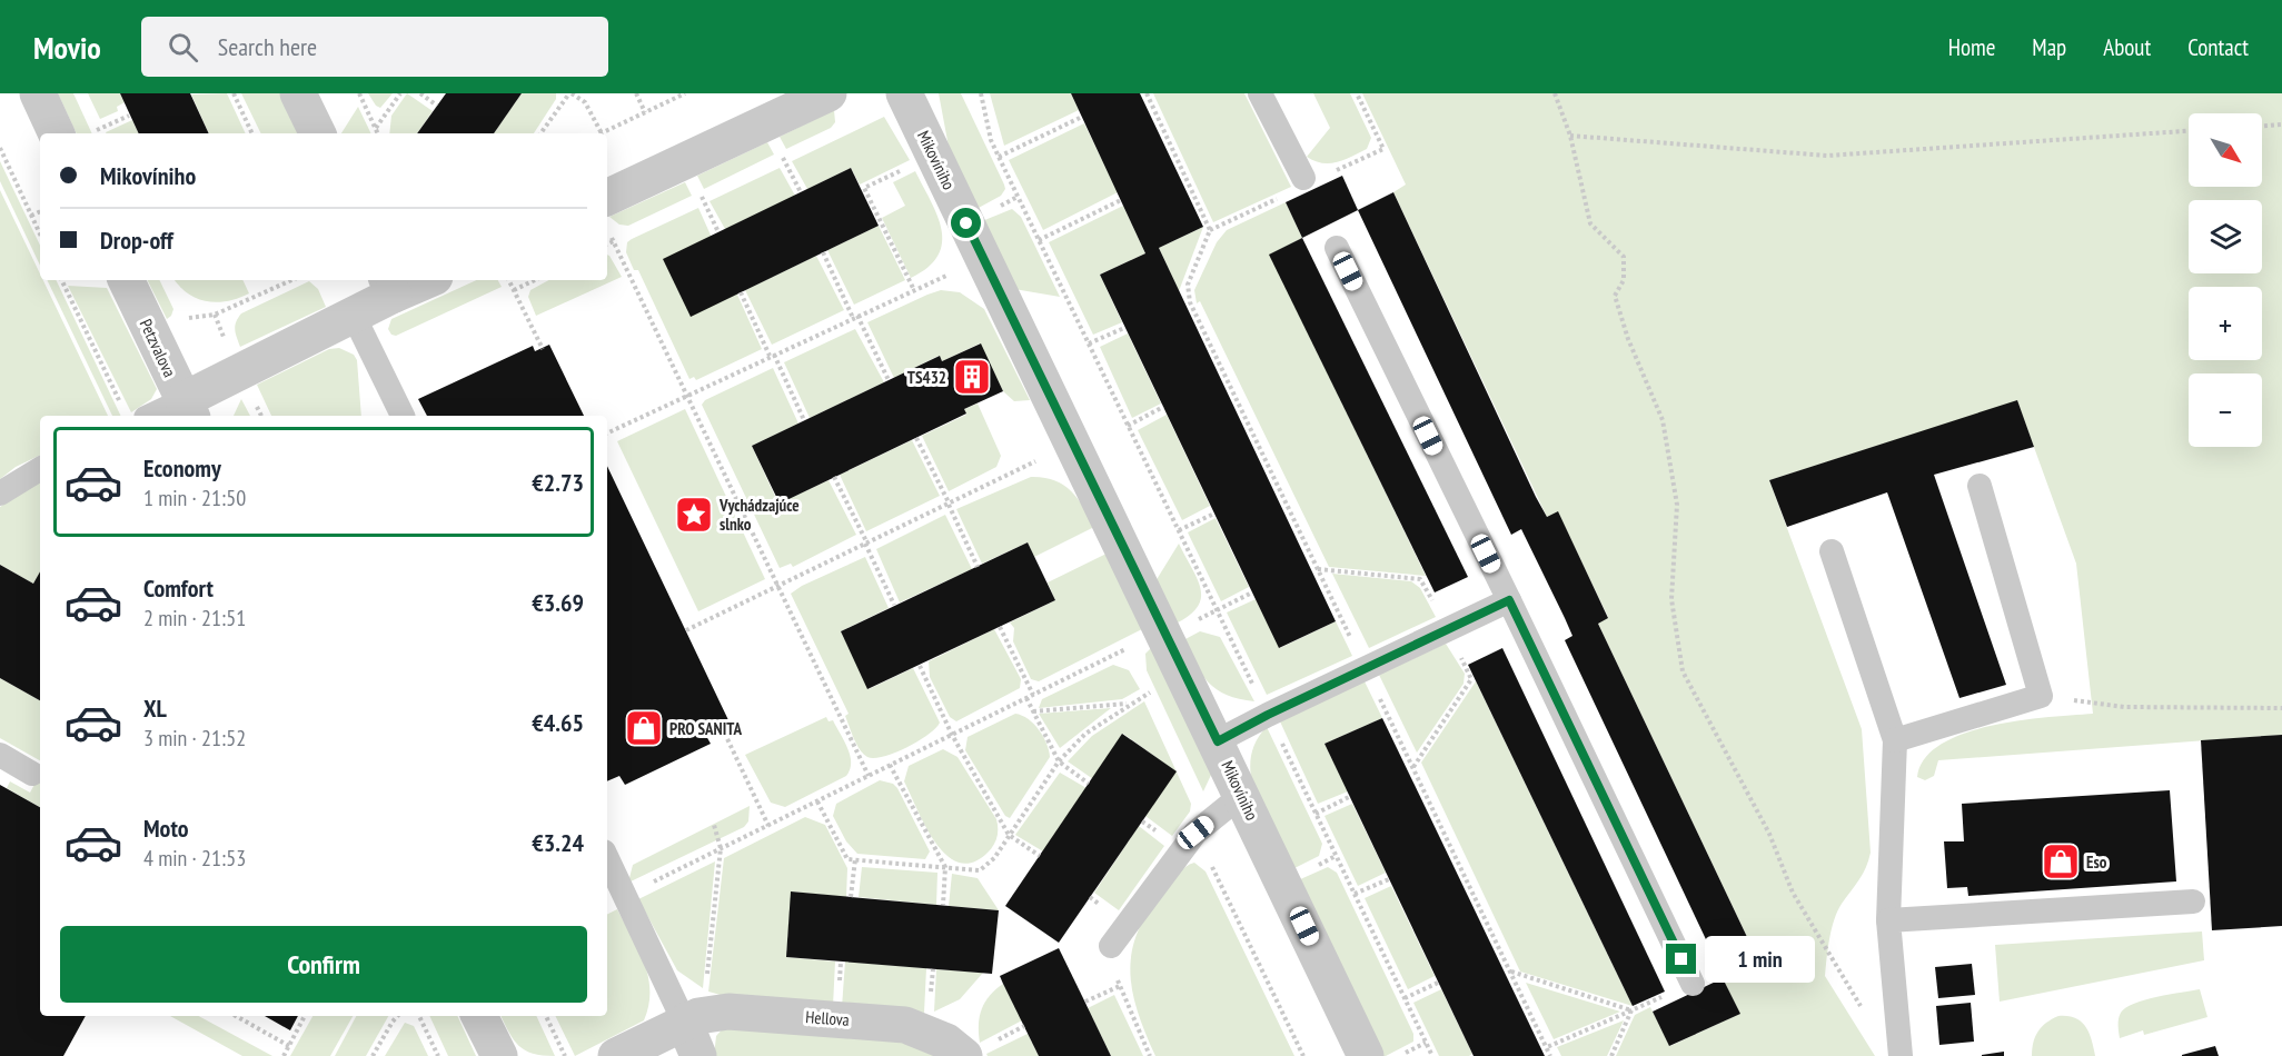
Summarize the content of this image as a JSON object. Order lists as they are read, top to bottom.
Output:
{
  "streets": {
    "street": ["Mikovíniho", "Petzvalova", "Hellova"]
  },
  "places": {
    "building": ["TS432"],
    "place": ["Vychádzajúce slnko"],
    "shop": ["PRO SANITA", "Eso"]
  },
  "north": "bottom right",
  "page": {
    "header": "Movio",
    "search": "Search here",
    "nav": [
      "Home",
      "Map",
      "About",
      "Contact"
    ],
    "map_buttons": ["+", "−"],
    "banner": ["Mikovíniho", "Drop-off"],
    "list": [
      {
        "name": "Economy",
        "note": "1 min · 21:50",
        "value": "€2.73"
      },
      {
        "name": "Comfort",
        "note": "2 min · 21:51",
        "value": "€3.69"
      },
      {
        "name": "XL",
        "note": "3 min · 21:52",
        "value": "€4.65"
      },
      {
        "name": "Moto",
        "note": "4 min · 21:53",
        "value": "€3.24"
      }
    ],
    "buttons": "Confirm",
    "bubble": "1 min"
  }
}
